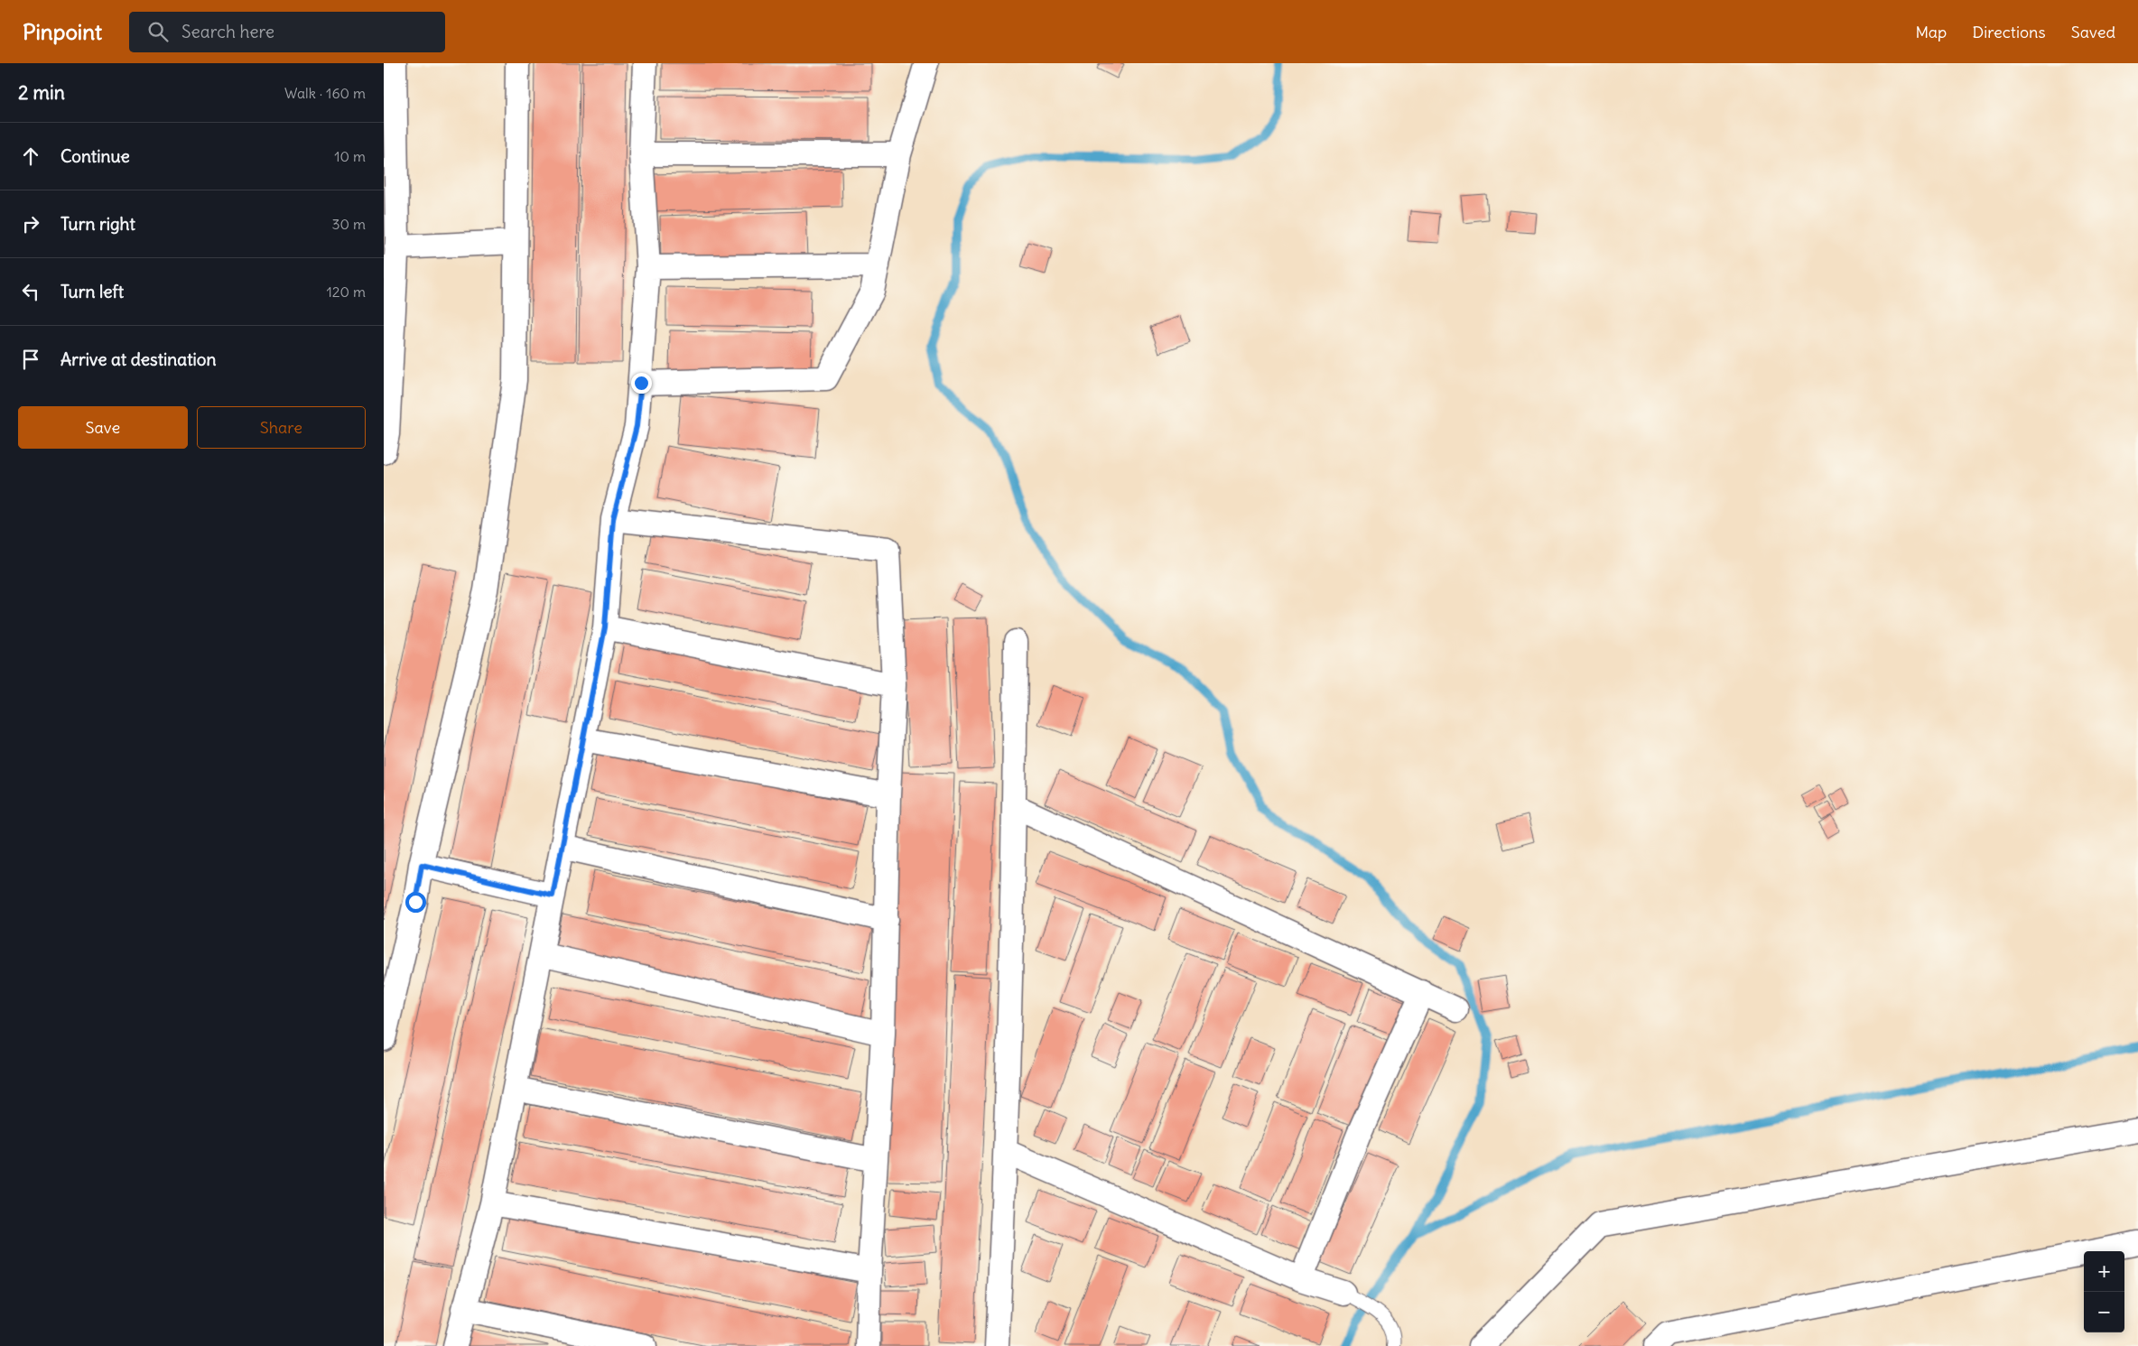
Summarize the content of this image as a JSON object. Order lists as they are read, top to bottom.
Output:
{
  "page": {
    "header": "Pinpoint",
    "search": "Search here",
    "nav": ["Map", "Directions", "Saved"],
    "heading": ["2 min", "Walk · 160 m"],
    "list": [
      ["Continue", "10 m"],
      ["Turn right", "30 m"],
      ["Turn left", "120 m"],
      "Arrive at destination"
    ],
    "buttons": ["Save", "Share"],
    "map_buttons": ["+", "−"]
  }
}
